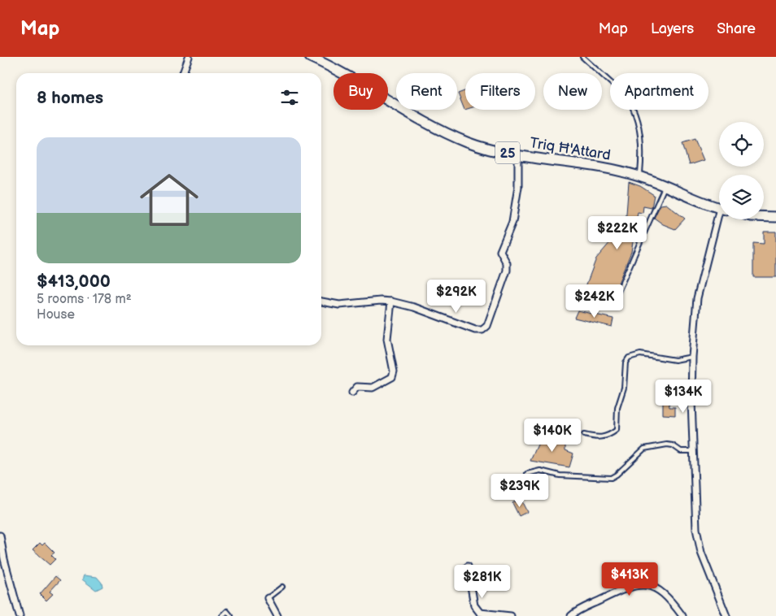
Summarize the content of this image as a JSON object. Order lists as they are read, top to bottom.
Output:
{
  "streets": {
    "main road": ["Triq Ħ'Attard", "25"]
  },
  "page": {
    "header": "Map",
    "nav": ["Map", "Layers", "Share"],
    "chip": [
      "Buy",
      "Rent",
      "Filters",
      "New",
      "Apartment"
    ],
    "heading": "8 homes",
    "list": [
      {
        "name": "$413,000",
        "note": "5 rooms · 178 m² · House"
      }
    ],
    "price": [
      "$222K",
      "$292K",
      "$242K",
      "$134K",
      "$140K",
      "$239K",
      "$413K",
      "$281K"
    ]
  }
}
